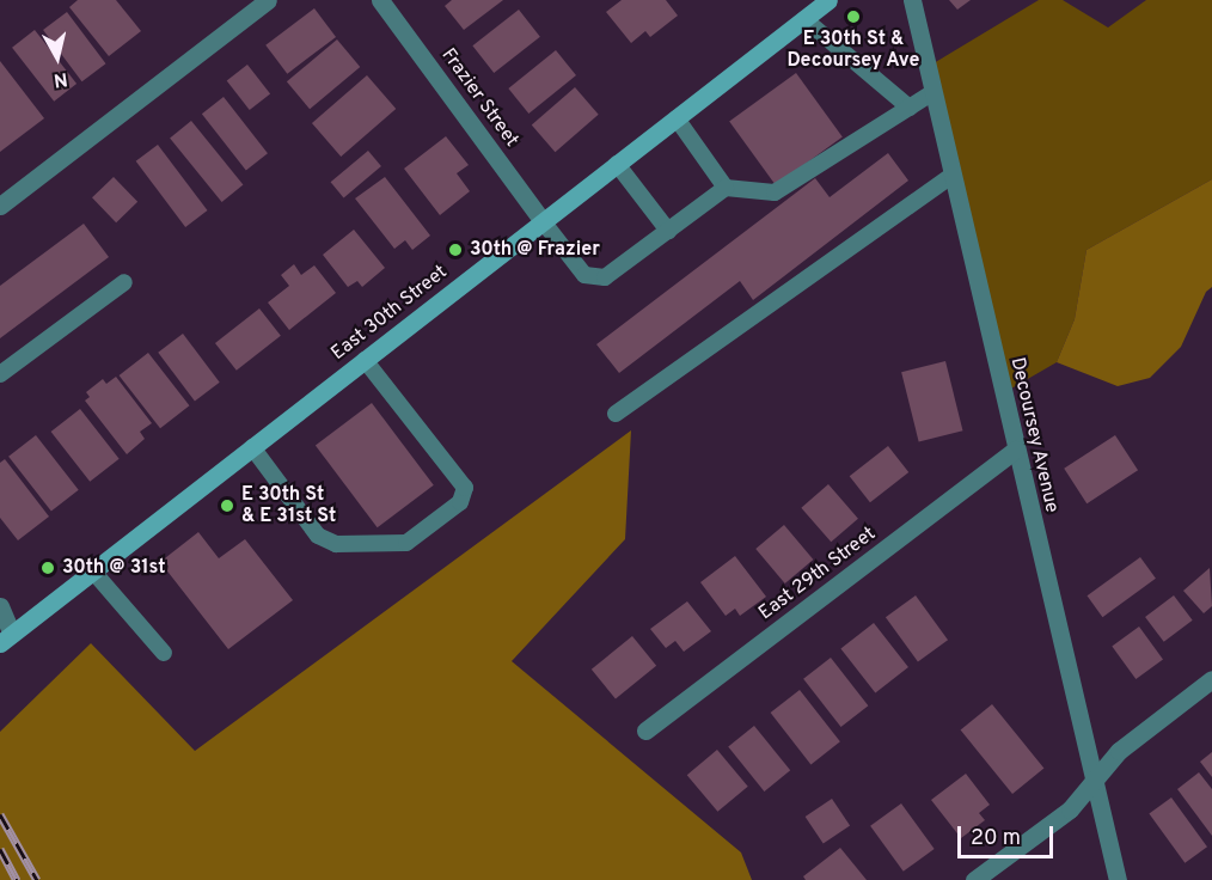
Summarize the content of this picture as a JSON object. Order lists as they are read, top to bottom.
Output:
{
  "streets": {
    "main road": ["East 30th Street"],
    "street": ["Frazier Street", "Decoursey Avenue", "East 29th Street"]
  },
  "crossings": [
    ["Frazier Street", "East 30th Street"],
    ["Decoursey Avenue", "East 29th Street"]
  ],
  "places": [
    "E 30th St & Decoursey Ave",
    "30th @ Frazier",
    "E 30th St & E 31st St",
    "30th @ 31st"
  ],
  "scale_bar": "20 m",
  "north": "bottom"
}
